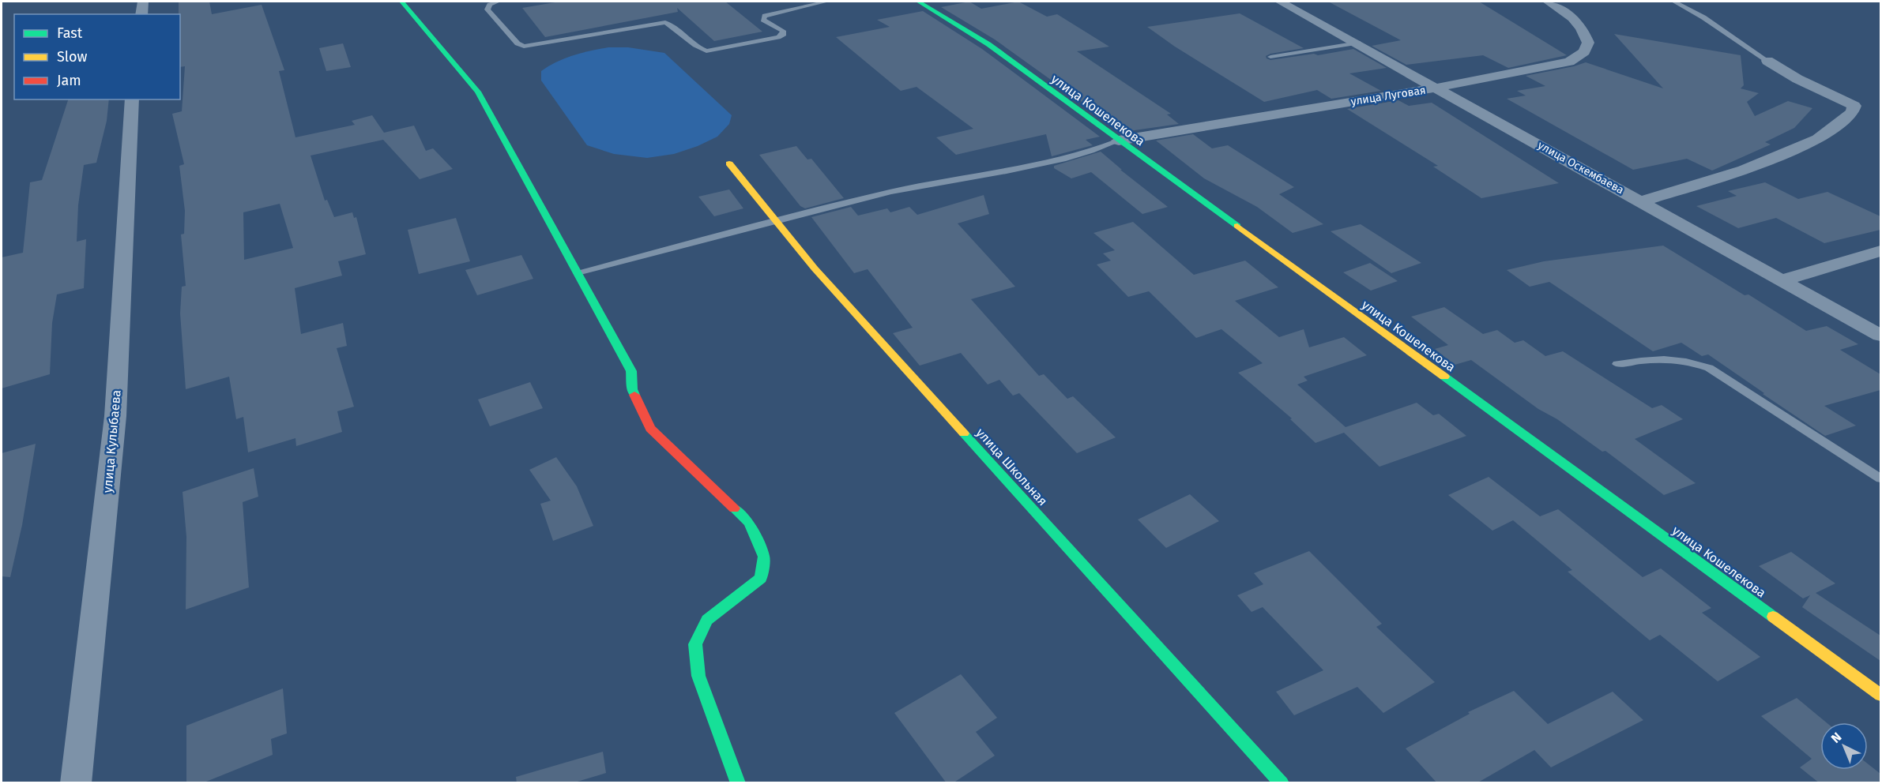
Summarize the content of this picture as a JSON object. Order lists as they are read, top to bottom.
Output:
{
  "streets": {
    "street": [
      "улица Луговая",
      "улица Кошелекова",
      "улица Оскембаева",
      "улица Кулыбаева",
      "улица Школьная"
    ]
  },
  "crossings": [
    ["улица Луговая", "улица Кошелекова"],
    ["улица Луговая", "улица Оскембаева"]
  ],
  "legend": ["Fast", "Slow", "Jam"],
  "north": "top left"
}
